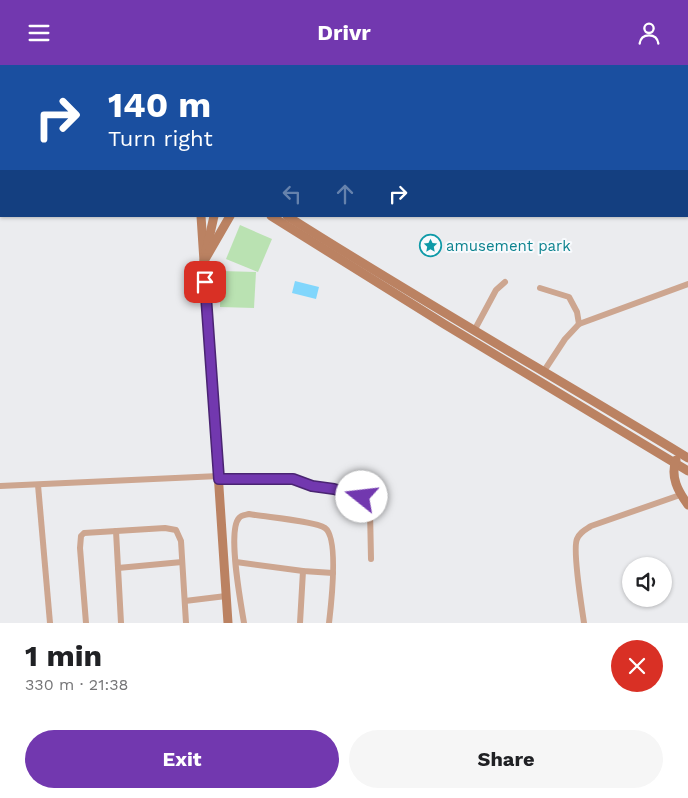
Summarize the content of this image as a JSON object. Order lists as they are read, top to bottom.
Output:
{
  "places": {
    "place": ["amusement park"]
  },
  "page": {
    "header": "Drivr",
    "turn": ["140 m", "Turn right"],
    "heading": ["1 min", "330 m · 21:38"],
    "buttons": ["Exit", "Share"]
  }
}
